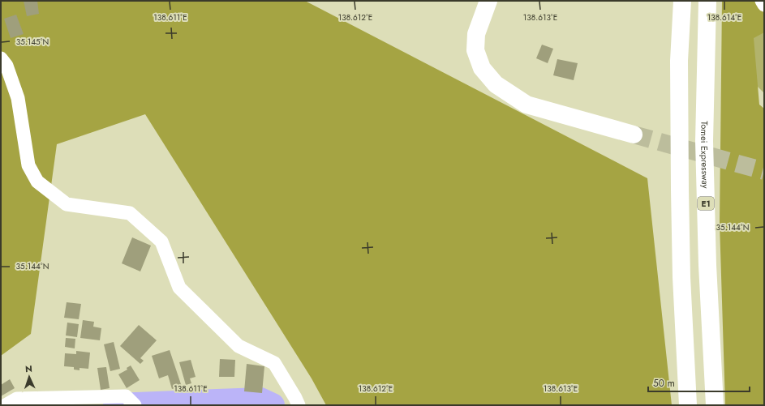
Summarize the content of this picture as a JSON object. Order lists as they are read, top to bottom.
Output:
{
  "streets": {
    "main road": ["Tomei Expressway", "E1"]
  },
  "scale_bar": "50 m",
  "north": "top",
  "coordinates": [
    "138.611°E",
    "138.612°E",
    "138.613°E",
    "138.614°E",
    "35.145°N",
    "35.144°N"
  ]
}
